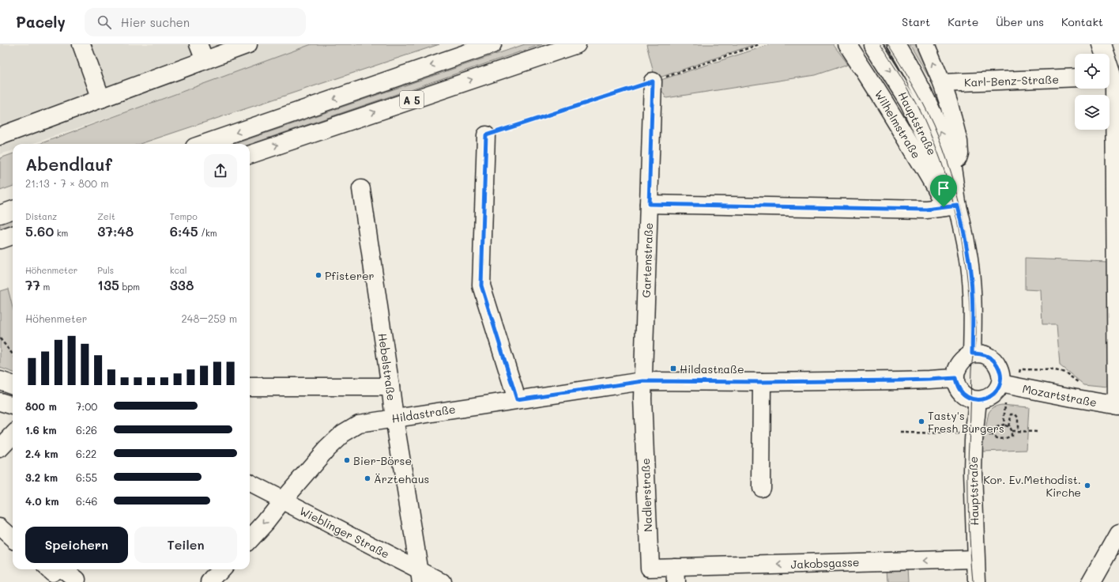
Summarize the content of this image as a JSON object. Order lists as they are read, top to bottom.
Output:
{
  "streets": {
    "main road": [
      "Karl-Benz-Straße",
      "A 5",
      "Hauptstraße",
      "Wilhelmstraße",
      "Gartenstraße",
      "Hebelstraße",
      "Mozartstraße",
      "Hildastraße",
      "Nadlerstraße",
      "Wieblinger Straße",
      "Jakobsgasse"
    ]
  },
  "crossings": [
    ["Hauptstraße", "Wilhelmstraße"],
    ["Hauptstraße", "Mozartstraße"],
    ["Hauptstraße", "Hildastraße"],
    ["Hauptstraße", "Jakobsgasse"],
    ["Gartenstraße", "Hildastraße"],
    ["Gartenstraße", "Nadlerstraße"],
    ["Hebelstraße", "Hildastraße"],
    ["Hebelstraße", "Wieblinger Straße"],
    ["Mozartstraße", "Hildastraße"],
    ["Hildastraße", "Nadlerstraße"],
    ["Hildastraße", "Wieblinger Straße"],
    ["Nadlerstraße", "Jakobsgasse"]
  ],
  "one_way": ["Jakobsgasse"],
  "places": {
    "other": [
      "Pfisterer",
      "Tasty's Fresh Burgers",
      "Bier-Börse",
      "Ärztehaus",
      "Kor. Ev.Methodist. Kirche"
    ],
    "transit": ["Hildastraße"]
  },
  "page": {
    "header": "Pacely",
    "search": "Hier suchen",
    "nav": [
      "Start",
      "Karte",
      "Über uns",
      "Kontakt"
    ],
    "heading": ["Abendlauf", "21:13 · 7 × 800 m"],
    "stats": [
      ["Distanz", "5.60 km"],
      ["Zeit", "37:48"],
      ["Tempo", "6:45 /km"],
      ["Höhenmeter", "77 m"],
      ["Puls", "135 bpm"],
      ["kcal", "338"]
    ],
    "chart": ["Höhenmeter", "248–259 m"],
    "list": [
      {
        "name": "800 m",
        "note": "7:00"
      },
      {
        "name": "1.6 km",
        "note": "6:26"
      },
      {
        "name": "2.4 km",
        "note": "6:22"
      },
      {
        "name": "3.2 km",
        "note": "6:55"
      },
      {
        "name": "4.0 km",
        "note": "6:46"
      }
    ],
    "buttons": ["Speichern", "Teilen"]
  }
}
